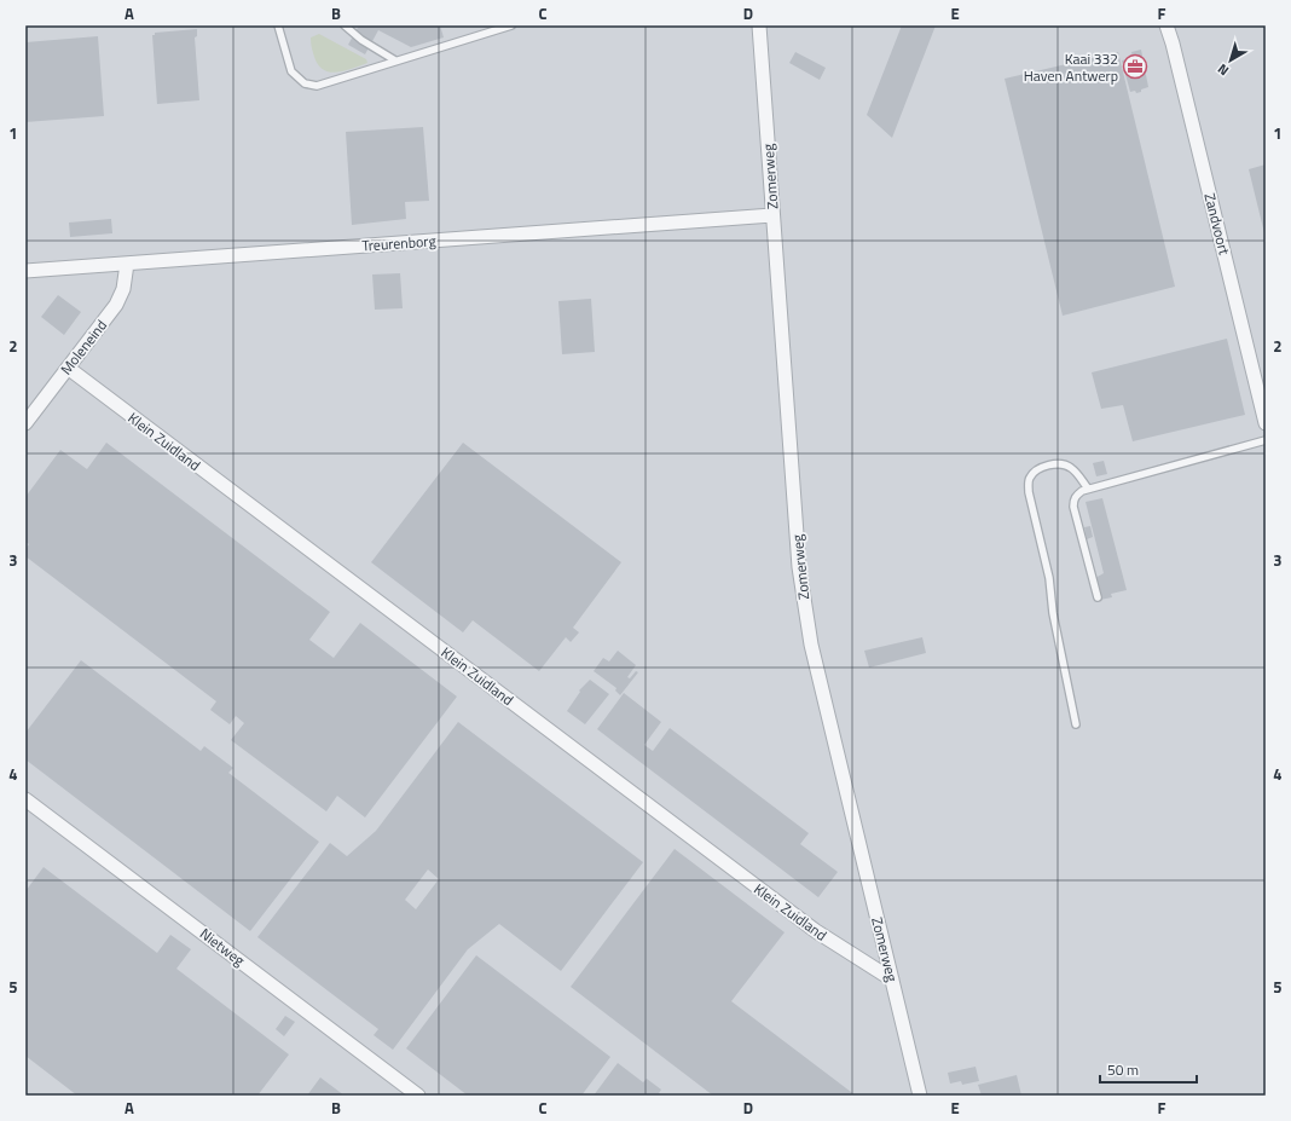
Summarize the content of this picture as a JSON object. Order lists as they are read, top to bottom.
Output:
{
  "streets": {
    "street": [
      "Zomerweg",
      "Zandvoort",
      "Treurenborg",
      "Moleneind",
      "Klein Zuidland",
      "Nietweg"
    ]
  },
  "crossings": [
    ["Zomerweg", "Treurenborg"],
    ["Zomerweg", "Klein Zuidland"],
    ["Treurenborg", "Moleneind"],
    ["Moleneind", "Klein Zuidland"]
  ],
  "places": {
    "office": ["Kaai 332 Haven Antwerp"]
  },
  "scale_bar": "50 m",
  "north": "bottom left",
  "grid": {
    "columns": [
      "A",
      "B",
      "C",
      "D",
      "E",
      "F"
    ],
    "rows": [
      "1",
      "2",
      "3",
      "4",
      "5"
    ]
  }
}
